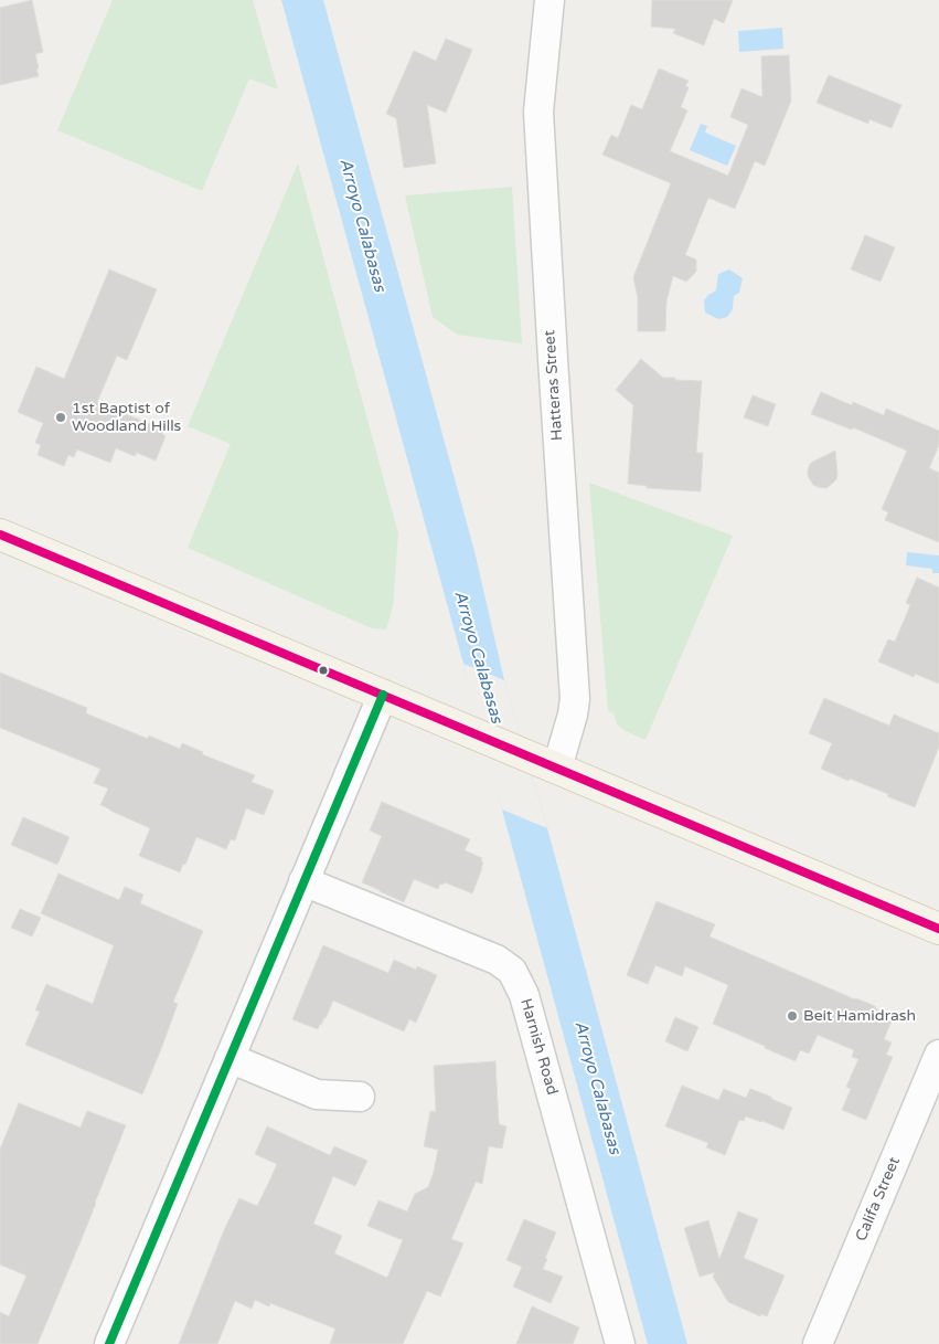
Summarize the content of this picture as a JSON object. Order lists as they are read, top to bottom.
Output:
{
  "streets": {
    "street": ["Hatteras Street", "Harnish Road", "Califa Street"]
  },
  "water": ["Arroyo Calabasas"],
  "places": ["1st Baptist of Woodland Hills", "Beit Hamidrash"]
}
